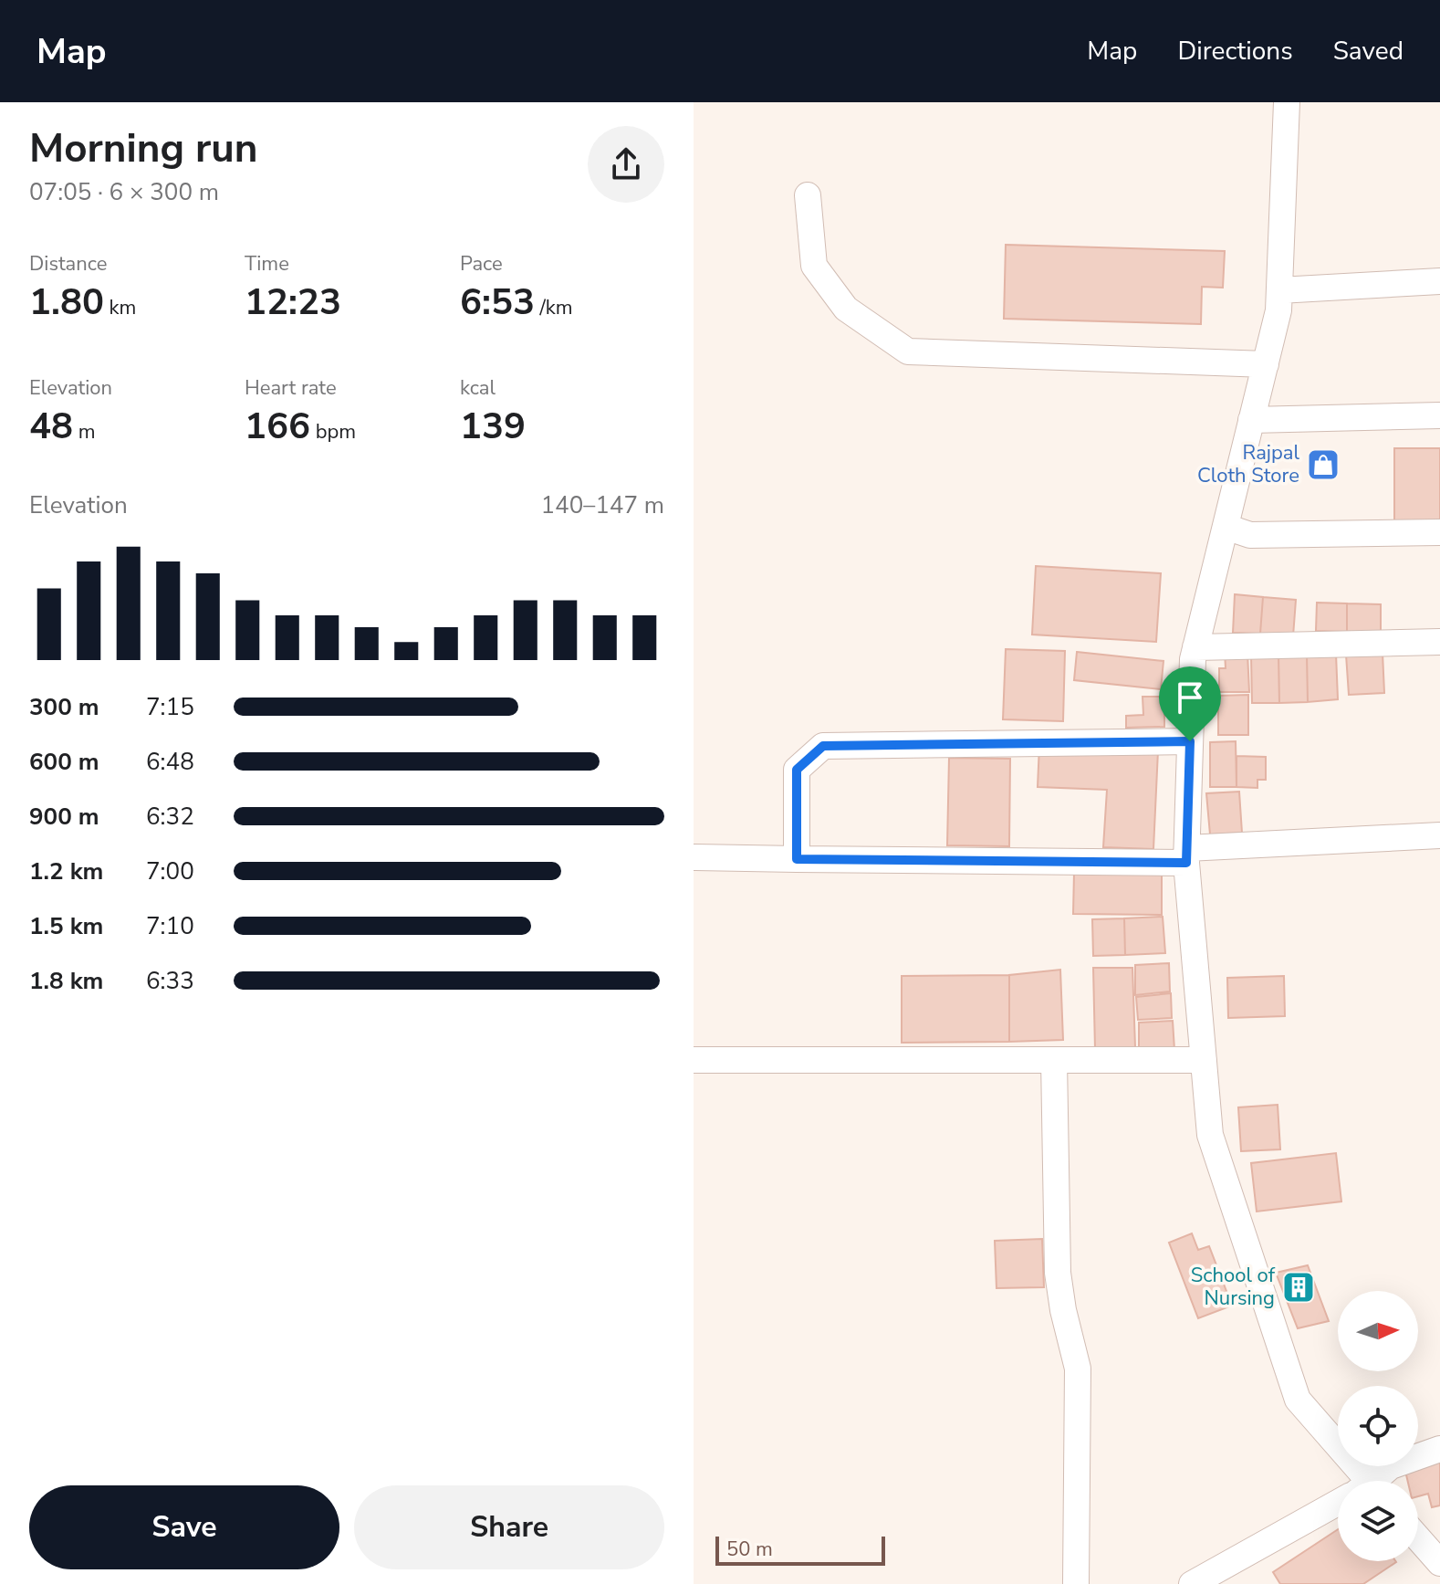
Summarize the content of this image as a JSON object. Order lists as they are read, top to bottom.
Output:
{
  "places": {
    "shop": ["Rajpal Cloth Store"],
    "building": ["School of Nursing"]
  },
  "scale_bar": "50 m",
  "north": "right",
  "page": {
    "header": "Map",
    "nav": ["Map", "Directions", "Saved"],
    "heading": ["Morning run", "07:05 · 6 × 300 m"],
    "stats": [
      ["Distance", "1.80 km"],
      ["Time", "12:23"],
      ["Pace", "6:53 /km"],
      ["Elevation", "48 m"],
      ["Heart rate", "166 bpm"],
      ["kcal", "139"]
    ],
    "chart": ["Elevation", "140–147 m"],
    "list": [
      {
        "name": "300 m",
        "note": "7:15"
      },
      {
        "name": "600 m",
        "note": "6:48"
      },
      {
        "name": "900 m",
        "note": "6:32"
      },
      {
        "name": "1.2 km",
        "note": "7:00"
      },
      {
        "name": "1.5 km",
        "note": "7:10"
      },
      {
        "name": "1.8 km",
        "note": "6:33"
      }
    ],
    "buttons": ["Save", "Share"],
    "scale": "50 m"
  }
}
